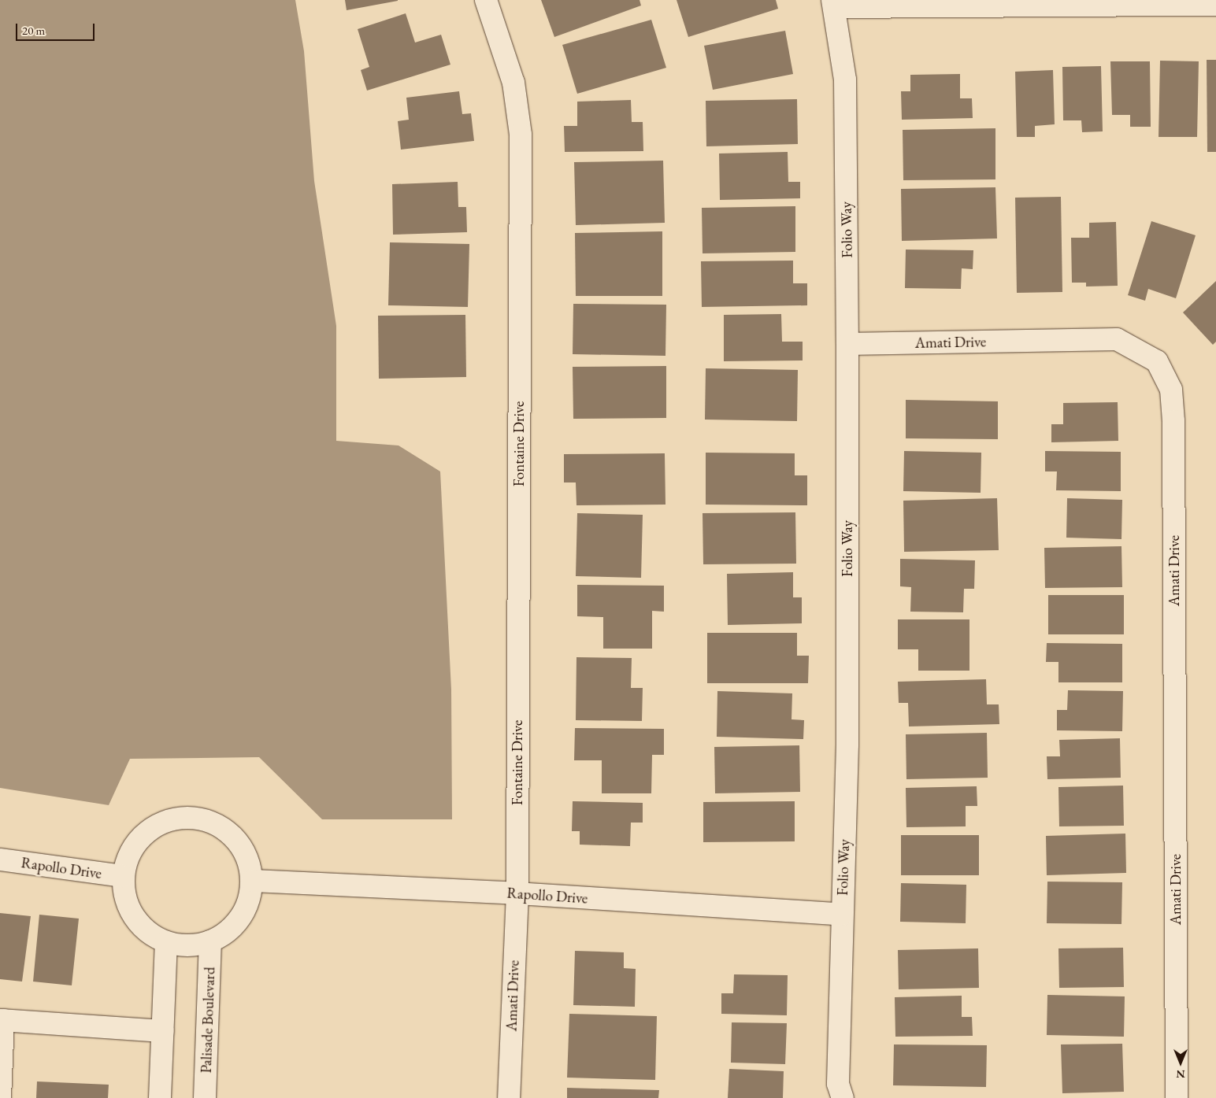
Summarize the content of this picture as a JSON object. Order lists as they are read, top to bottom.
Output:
{
  "streets": {
    "street": [
      "Folio Way",
      "Amati Drive",
      "Fontaine Drive",
      "Rapollo Drive",
      "Palisade Boulevard"
    ]
  },
  "crossings": [
    ["Folio Way", "Amati Drive"],
    ["Folio Way", "Rapollo Drive"],
    ["Amati Drive", "Fontaine Drive"],
    ["Amati Drive", "Rapollo Drive"],
    ["Fontaine Drive", "Rapollo Drive"],
    ["Rapollo Drive", "Palisade Boulevard"]
  ],
  "scale_bar": "20 m",
  "north": "bottom"
}
